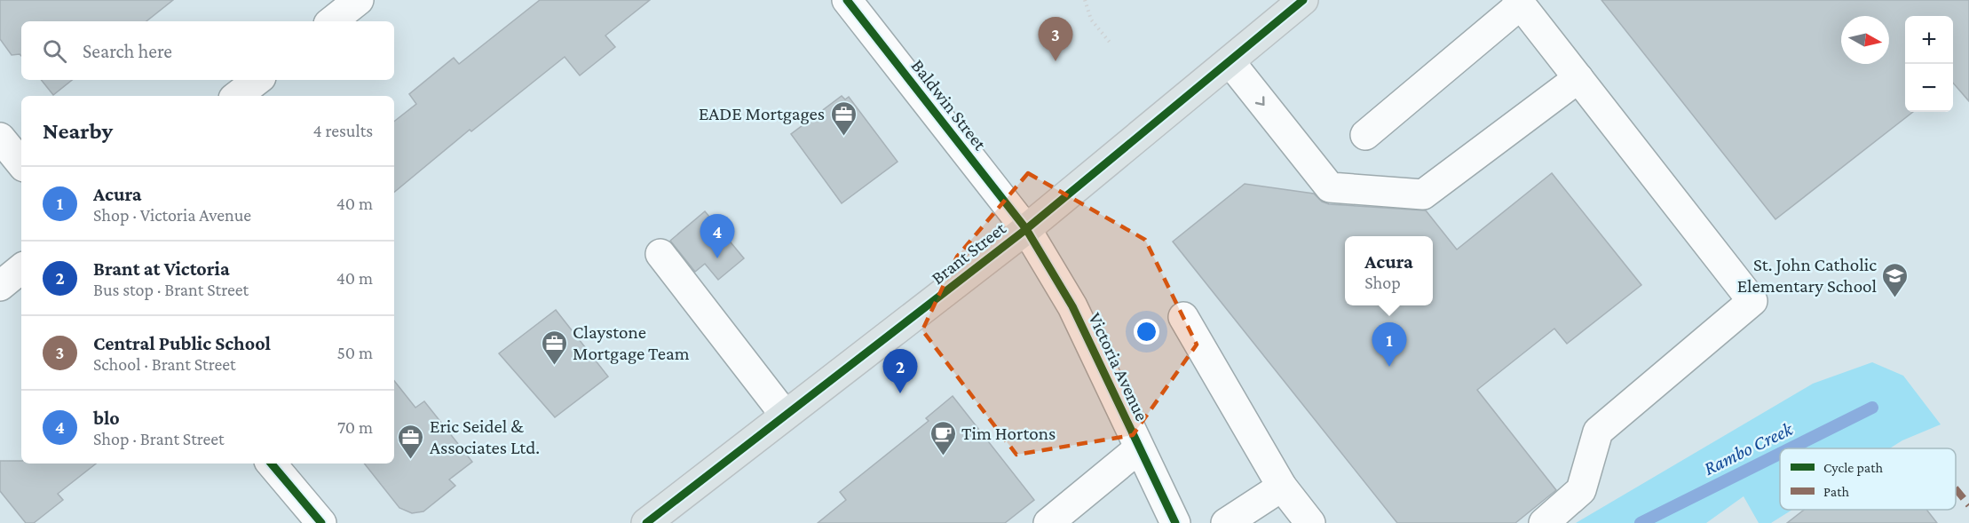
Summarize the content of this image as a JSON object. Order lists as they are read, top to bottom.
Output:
{
  "streets": {
    "main road": ["Brant Street"],
    "street": ["Baldwin Street", "Victoria Avenue"]
  },
  "crossings": [
    ["Baldwin Street", "Brant Street"],
    ["Baldwin Street", "Victoria Avenue"],
    ["Brant Street", "Victoria Avenue"]
  ],
  "water": ["Rambo Creek"],
  "places": {
    "office": ["EADE Mortgages", "Claystone Mortgage Team", "Eric Seidel & Associates Ltd."],
    "school or university": ["St. John Catholic Elementary School"],
    "cafe": ["Tim Hortons"]
  },
  "legend": ["Cycle path", "Path"],
  "north": "right",
  "page": {
    "map_buttons": ["+", "−"],
    "pins": [
      "3",
      "4",
      "1",
      "2"
    ],
    "search": "Search here",
    "heading": ["Nearby", "4 results"],
    "list": [
      {
        "mark": "1",
        "name": "Acura",
        "note": "Shop · Victoria Avenue",
        "value": "40 m"
      },
      {
        "mark": "2",
        "name": "Brant at Victoria",
        "note": "Bus stop · Brant Street",
        "value": "40 m"
      },
      {
        "mark": "3",
        "name": "Central Public School",
        "note": "School · Brant Street",
        "value": "50 m"
      },
      {
        "mark": "4",
        "name": "blo",
        "note": "Shop · Brant Street",
        "value": "70 m"
      }
    ],
    "popup": ["Acura", "Shop"]
  }
}
